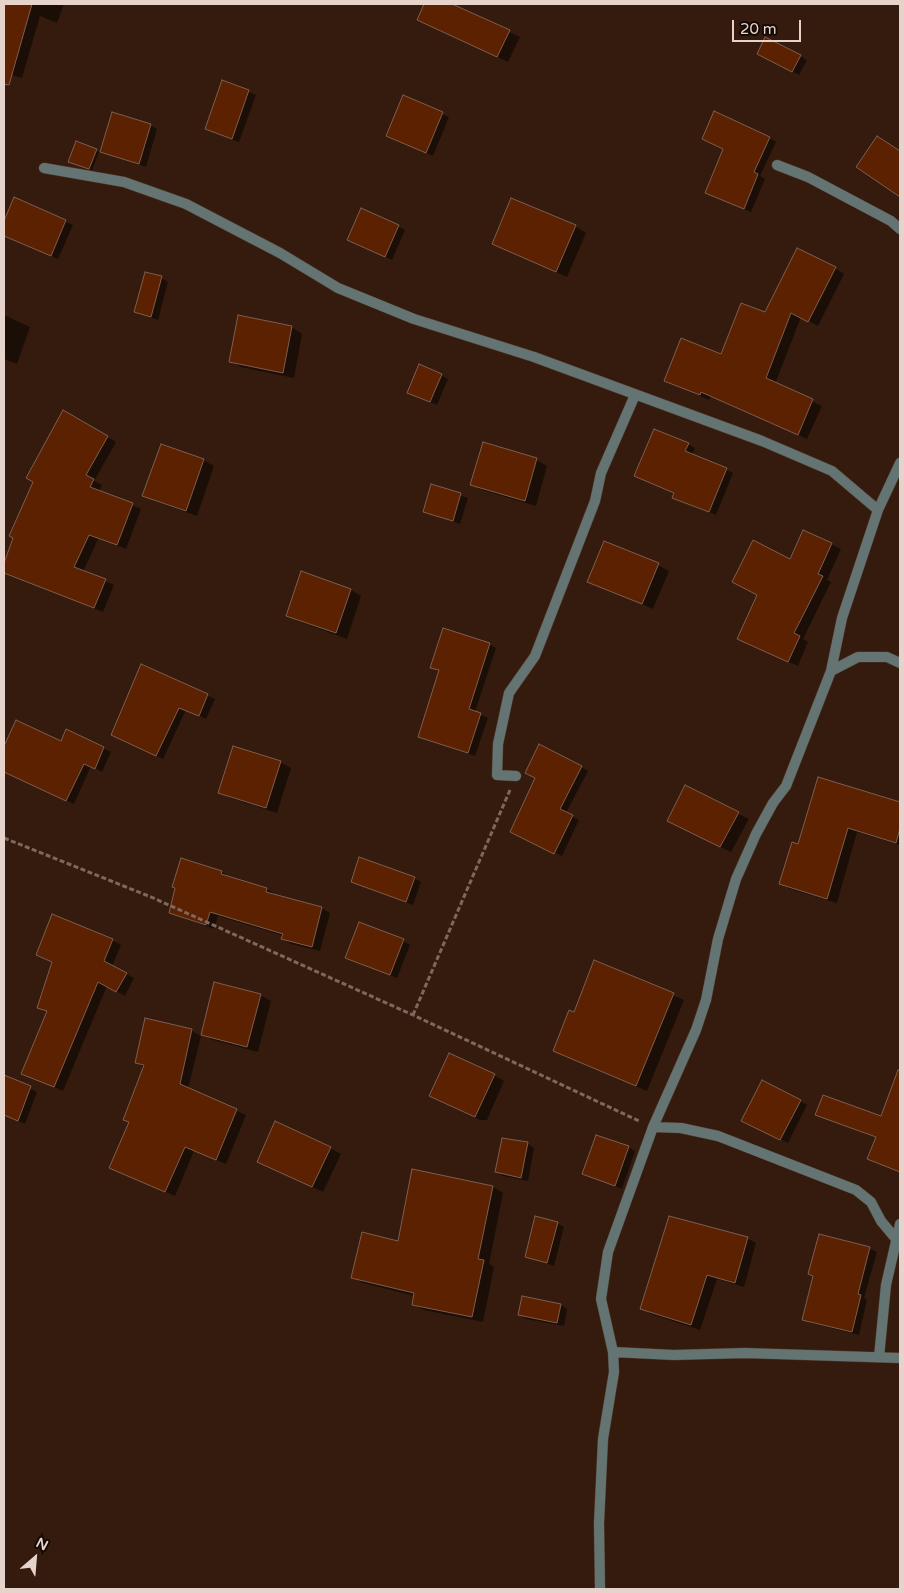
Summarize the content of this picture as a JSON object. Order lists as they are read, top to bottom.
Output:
{
  "scale_bar": "20 m",
  "north": "top right"
}
